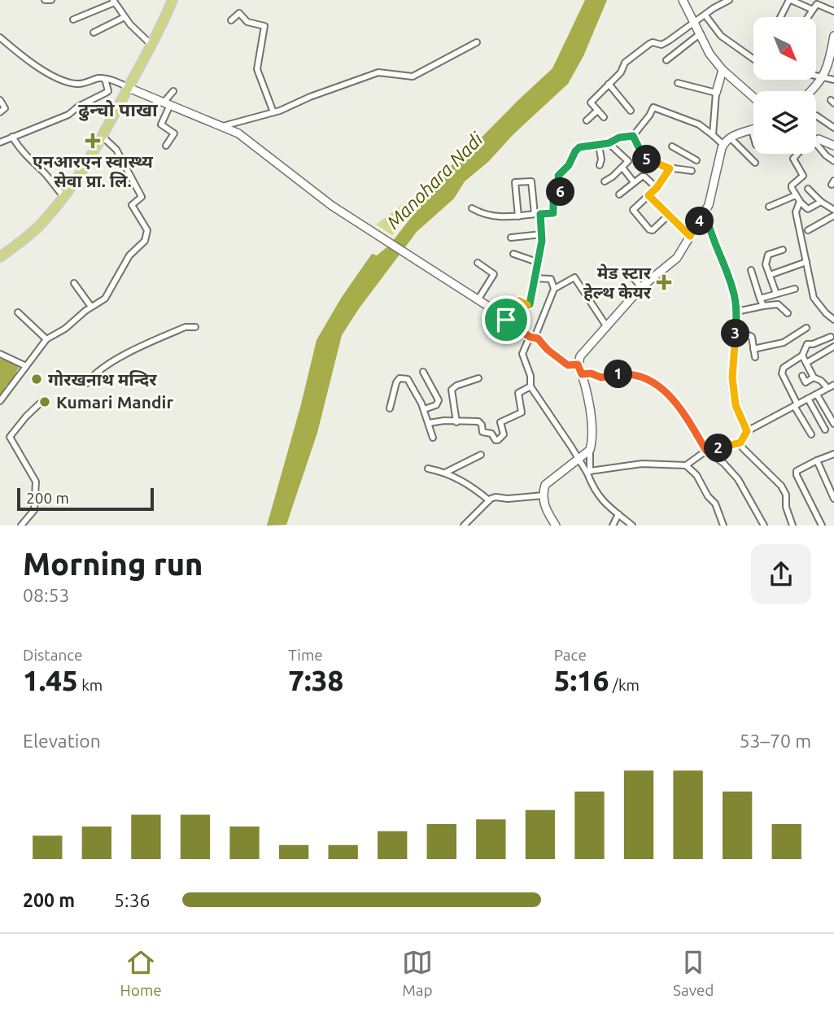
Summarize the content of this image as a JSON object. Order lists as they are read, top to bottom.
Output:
{
  "districts": ["ढुन्चो पाखा"],
  "water": ["Manohara Nadi"],
  "places": {
    "health": ["एनआरएन स्वास्थ्य सेवा प्रा. लि.", "मेड स्टार हेल्थ केयर"],
    "other": ["गोरखनाथ मन्दिर", "Kumari Mandir"]
  },
  "scale_bar": "200 m",
  "north": "bottom right",
  "page": {
    "pins": [
      "5",
      "6",
      "4",
      "3",
      "1",
      "2"
    ],
    "scale": "200 m",
    "heading": ["Morning run", "08:53"],
    "stats": [
      ["Distance", "1.45 km"],
      ["Time", "7:38"],
      ["Pace", "5:16 /km"]
    ],
    "chart": ["Elevation", "53–70 m"],
    "list": [
      {
        "name": "200 m",
        "note": "5:36"
      }
    ],
    "tabs": ["Home", "Map", "Saved"]
  }
}
